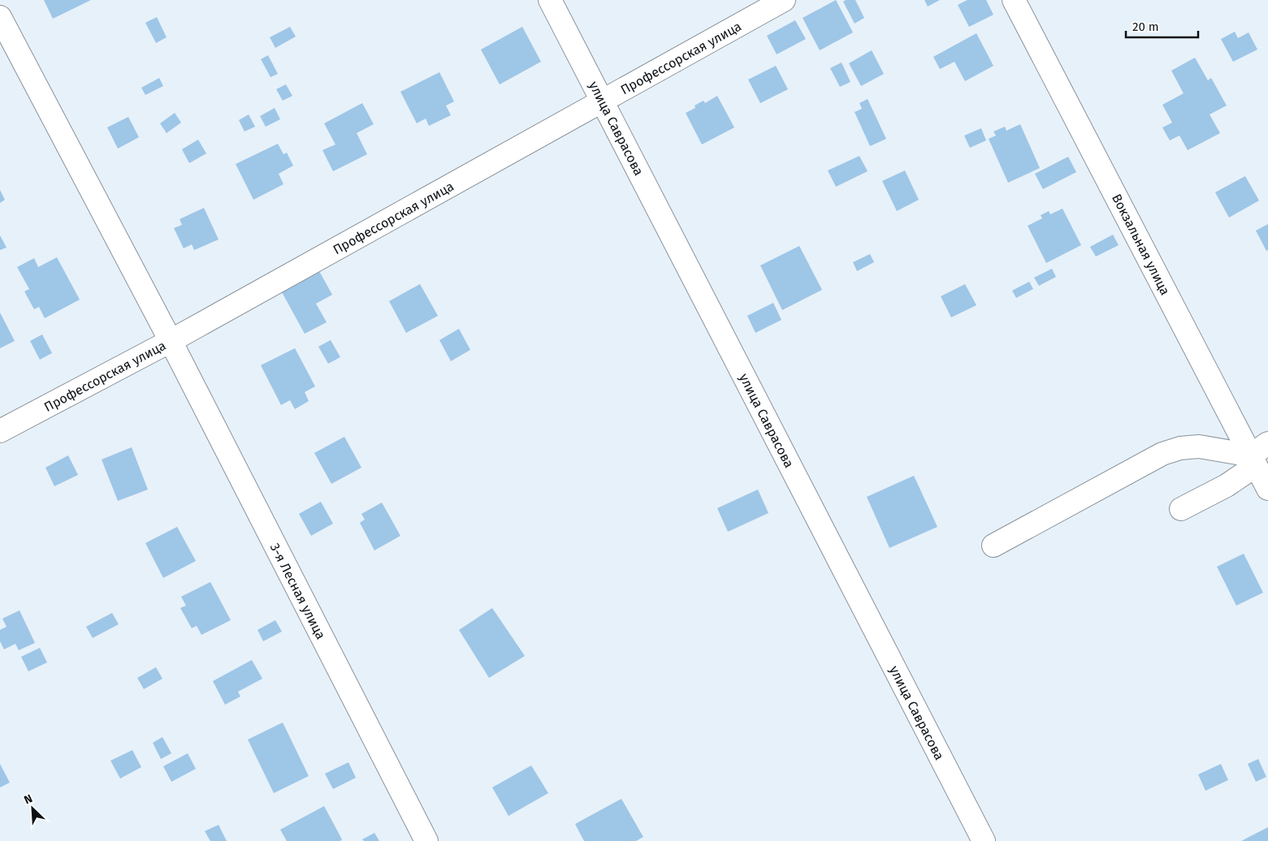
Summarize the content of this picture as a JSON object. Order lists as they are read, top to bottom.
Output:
{
  "streets": {
    "street": [
      "Профессорская улица",
      "улица Саврасова",
      "Вокзальная улица",
      "3-я Лесная улица"
    ]
  },
  "crossings": [
    ["Профессорская улица", "улица Саврасова"],
    ["Профессорская улица", "3-я Лесная улица"]
  ],
  "scale_bar": "20 m",
  "north": "top left"
}
